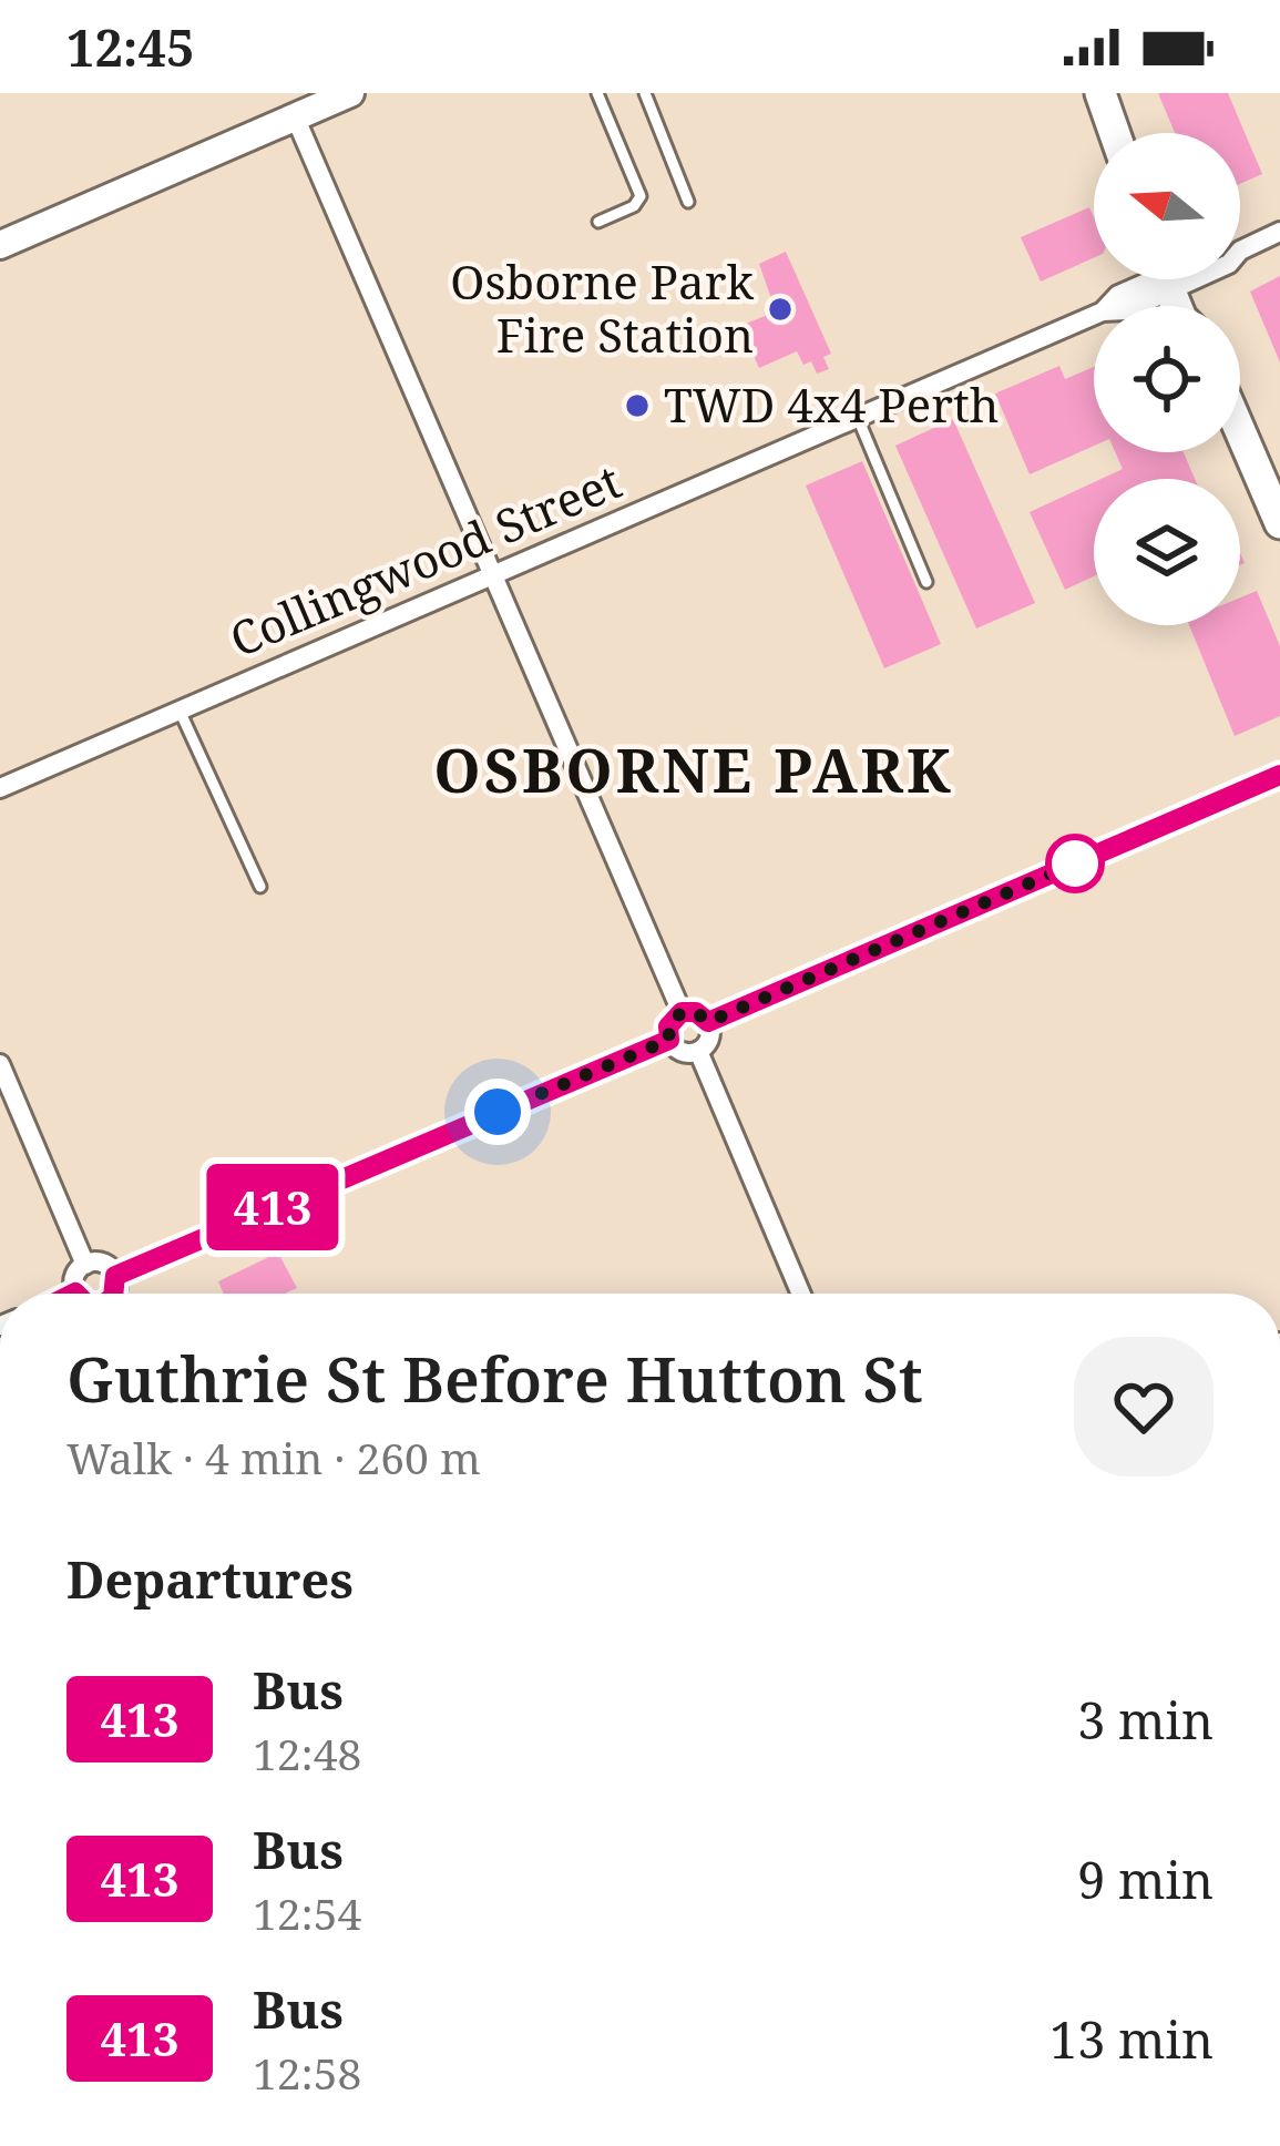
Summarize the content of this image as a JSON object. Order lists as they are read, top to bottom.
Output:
{
  "streets": {
    "street": ["Collingwood Street"]
  },
  "districts": ["OSBORNE PARK"],
  "places": ["Osborne Park Fire Station", "TWD 4x4 Perth"],
  "lines": ["bus line 413"],
  "north": "left",
  "page": {
    "status": "12:45",
    "on_map": "413",
    "heading": [
      ["Guthrie St Before Hutton St", "Walk · 4 min · 260 m"],
      "Departures"
    ],
    "list": [
      {
        "mark": "413",
        "name": "Bus",
        "note": "12:48",
        "value": "3 min"
      },
      {
        "mark": "413",
        "name": "Bus",
        "note": "12:54",
        "value": "9 min"
      },
      {
        "mark": "413",
        "name": "Bus",
        "note": "12:58",
        "value": "13 min"
      }
    ]
  }
}
